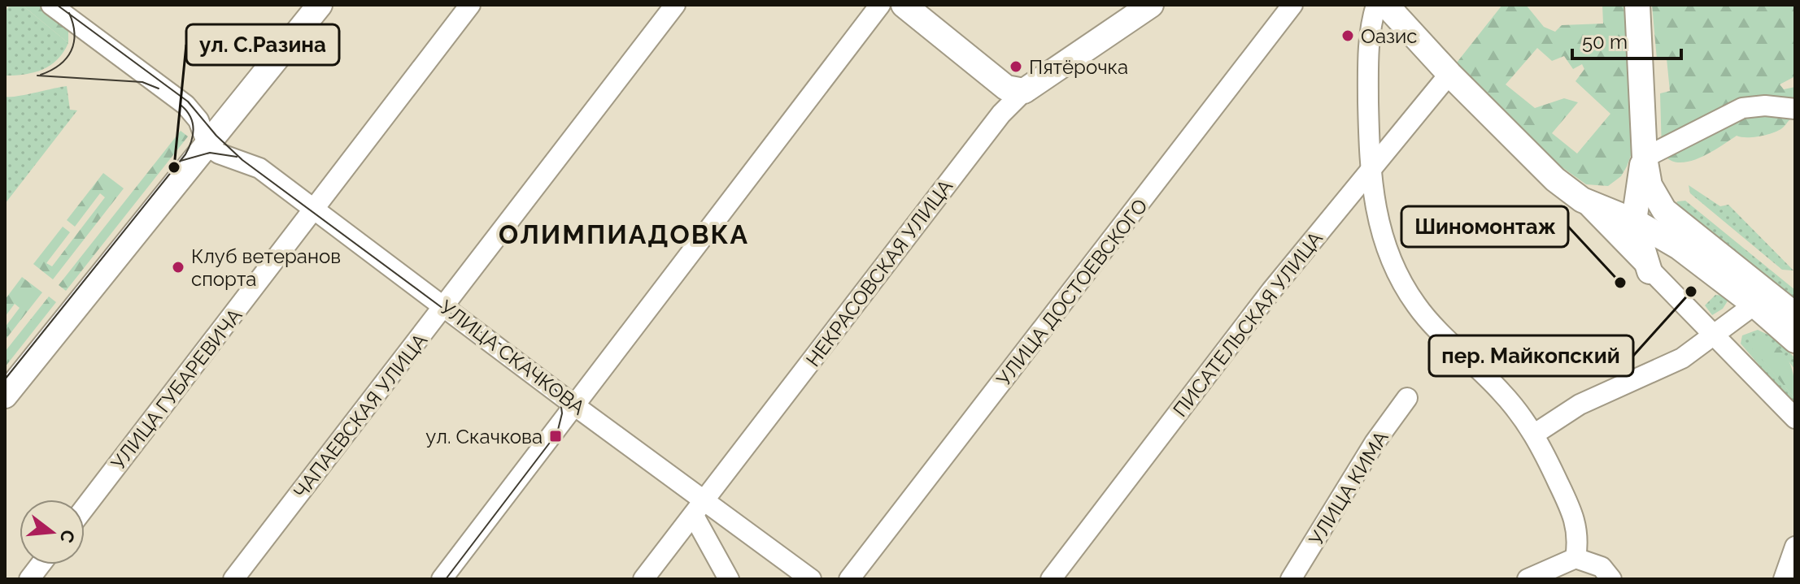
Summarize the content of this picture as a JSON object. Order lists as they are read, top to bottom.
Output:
{
  "streets": {
    "main road": ["НЕКРАСОВСКАЯ УЛИЦА"],
    "street": [
      "УЛИЦА ДОСТОЕВСКОГО",
      "ПИСАТЕЛЬСКАЯ УЛИЦА",
      "УЛИЦА СКАЧКОВА",
      "УЛИЦА ГУБАРЕВИЧА",
      "ЧАПАЕВСКАЯ УЛИЦА",
      "УЛИЦА КИМА"
    ]
  },
  "crossings": [
    ["НЕКРАСОВСКАЯ УЛИЦА", "УЛИЦА СКАЧКОВА"],
    ["УЛИЦА СКАЧКОВА", "УЛИЦА ГУБАРЕВИЧА"],
    ["УЛИЦА СКАЧКОВА", "ЧАПАЕВСКАЯ УЛИЦА"]
  ],
  "districts": ["ОЛИМПИАДОВКА"],
  "places": {
    "other": [
      "Оазис",
      "Пятёрочка",
      "ул. С.Разина",
      "Клуб ветеранов спорта",
      "Шиномонтаж",
      "пер. Майкопский"
    ],
    "transit": ["ул. Скачкова"]
  },
  "scale_bar": "50 m",
  "north": "right"
}
